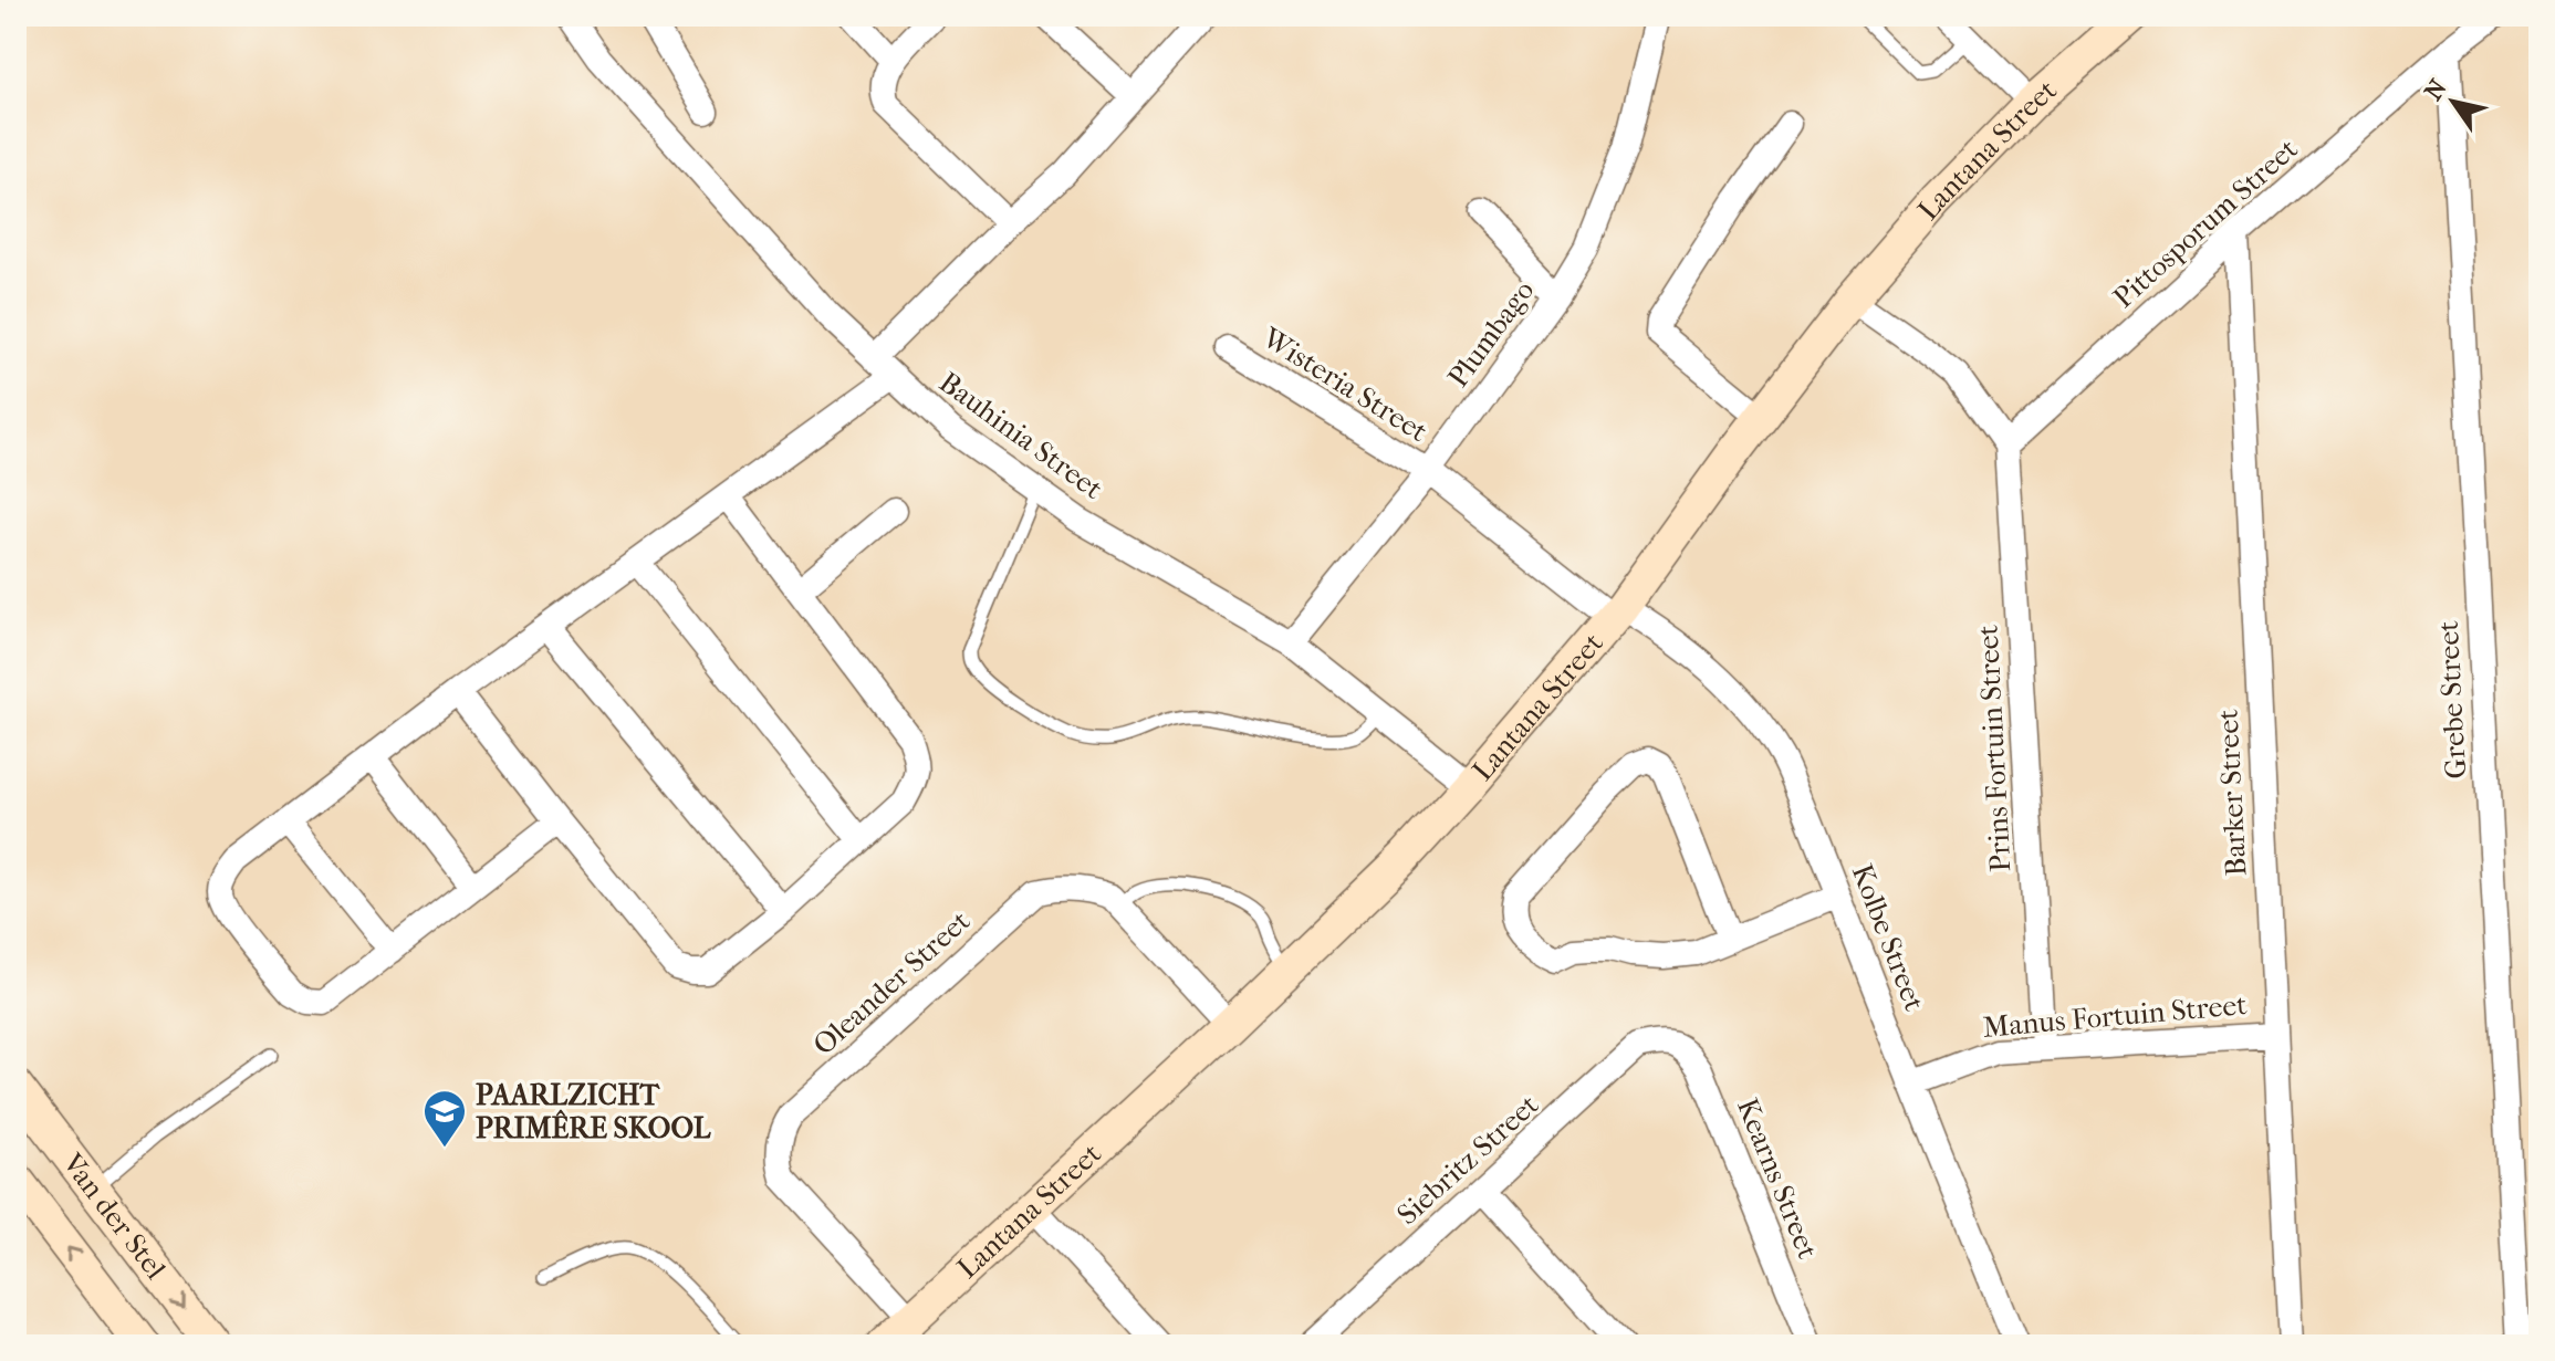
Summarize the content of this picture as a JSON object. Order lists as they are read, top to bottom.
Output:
{
  "streets": {
    "street": [
      "Lantana Street",
      "Pittosporum Street",
      "Plumbago",
      "Wisteria Street",
      "Bauhinia Street",
      "Grebe Street",
      "Prins Fortuin Street",
      "Barker Street",
      "Kolbe Street",
      "Oleander Street",
      "Manus Fortuin Street",
      "Siebritz Street",
      "Kearns Street",
      "Van der Stel"
    ]
  },
  "crossings": [
    ["Lantana Street", "Wisteria Street"],
    ["Lantana Street", "Bauhinia Street"],
    ["Lantana Street", "Kolbe Street"],
    ["Lantana Street", "Oleander Street"],
    ["Pittosporum Street", "Grebe Street"],
    ["Pittosporum Street", "Prins Fortuin Street"],
    ["Pittosporum Street", "Barker Street"],
    ["Plumbago", "Wisteria Street"],
    ["Plumbago", "Bauhinia Street"],
    ["Wisteria Street", "Kolbe Street"],
    ["Prins Fortuin Street", "Manus Fortuin Street"],
    ["Barker Street", "Manus Fortuin Street"],
    ["Kolbe Street", "Manus Fortuin Street"],
    ["Siebritz Street", "Kearns Street"]
  ],
  "places": {
    "school or university": ["PAARLZICHT PRIMÊRE SKOOL"]
  },
  "north": "top left"
}
